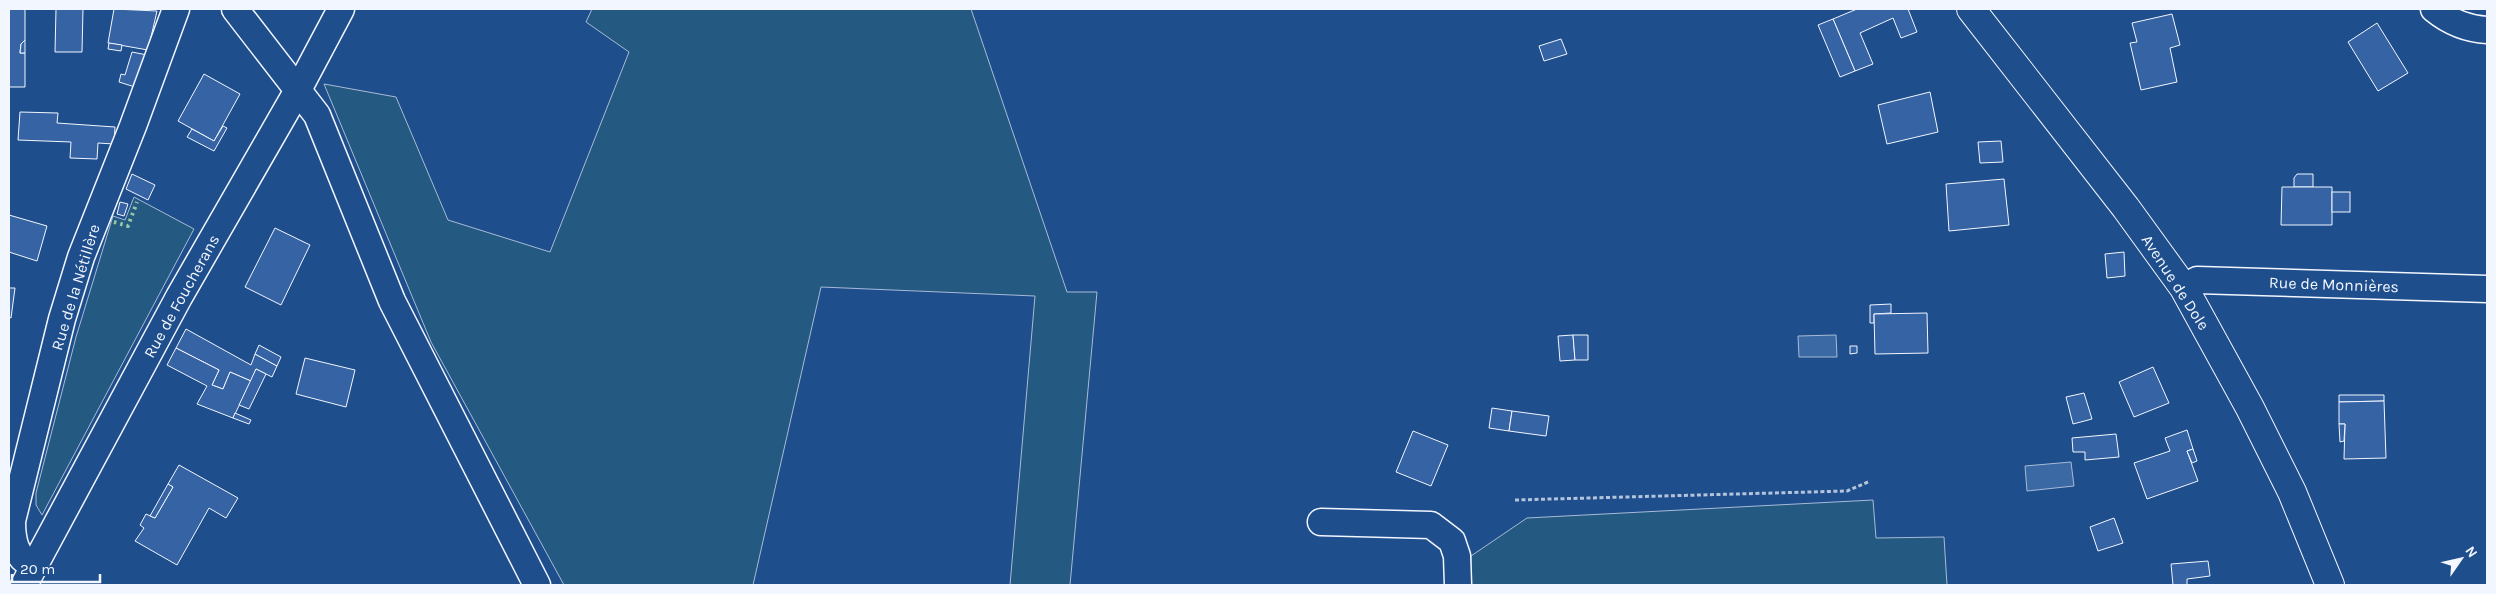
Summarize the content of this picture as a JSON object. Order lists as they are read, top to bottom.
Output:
{
  "streets": {
    "main road": ["Avenue de Dole"],
    "street": ["Rue de Monnières", "Rue de la Nétillère", "Rue de Foucherans"]
  },
  "crossings": [
    ["Avenue de Dole", "Rue de Monnières"],
    ["Rue de la Nétillère", "Rue de Foucherans"]
  ],
  "scale_bar": "20 m",
  "north": "top right"
}
